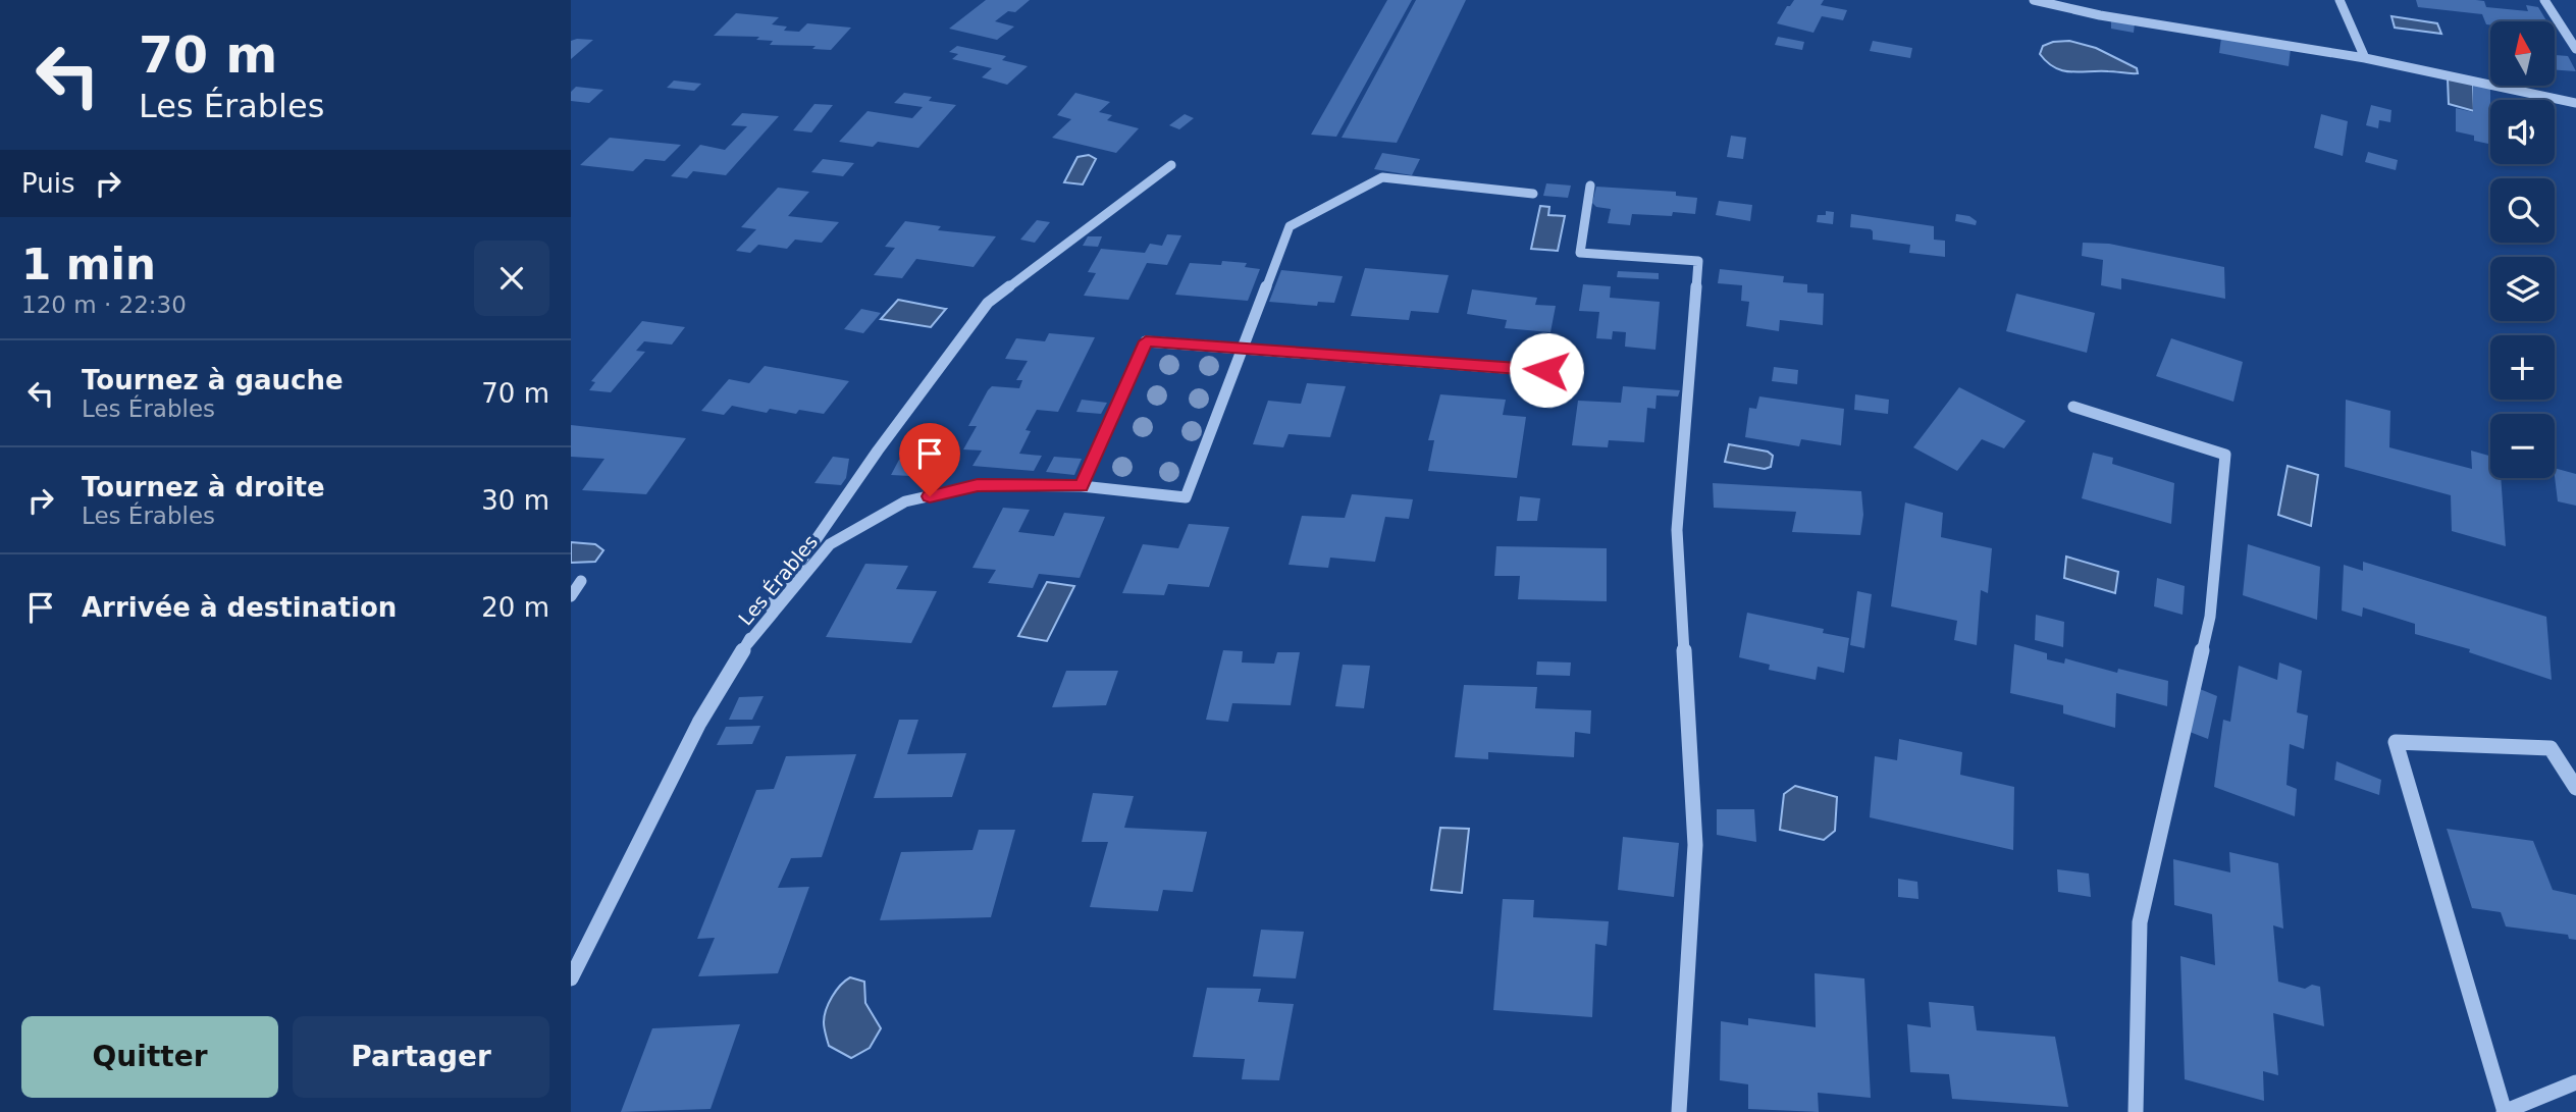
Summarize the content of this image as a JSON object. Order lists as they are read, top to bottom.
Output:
{
  "streets": {
    "street": ["Les Érables"]
  },
  "north": "top",
  "page": {
    "turn": ["70 m", "Les Érables"],
    "map_buttons": ["+", "−"],
    "then": "Puis",
    "heading": ["1 min", "120 m · 22:30"],
    "list": [
      {
        "name": "Tournez à gauche",
        "note": "Les Érables",
        "value": "70 m"
      },
      {
        "name": "Tournez à droite",
        "note": "Les Érables",
        "value": "30 m"
      },
      {
        "name": "Arrivée à destination",
        "value": "20 m"
      }
    ],
    "buttons": ["Quitter", "Partager"]
  }
}
